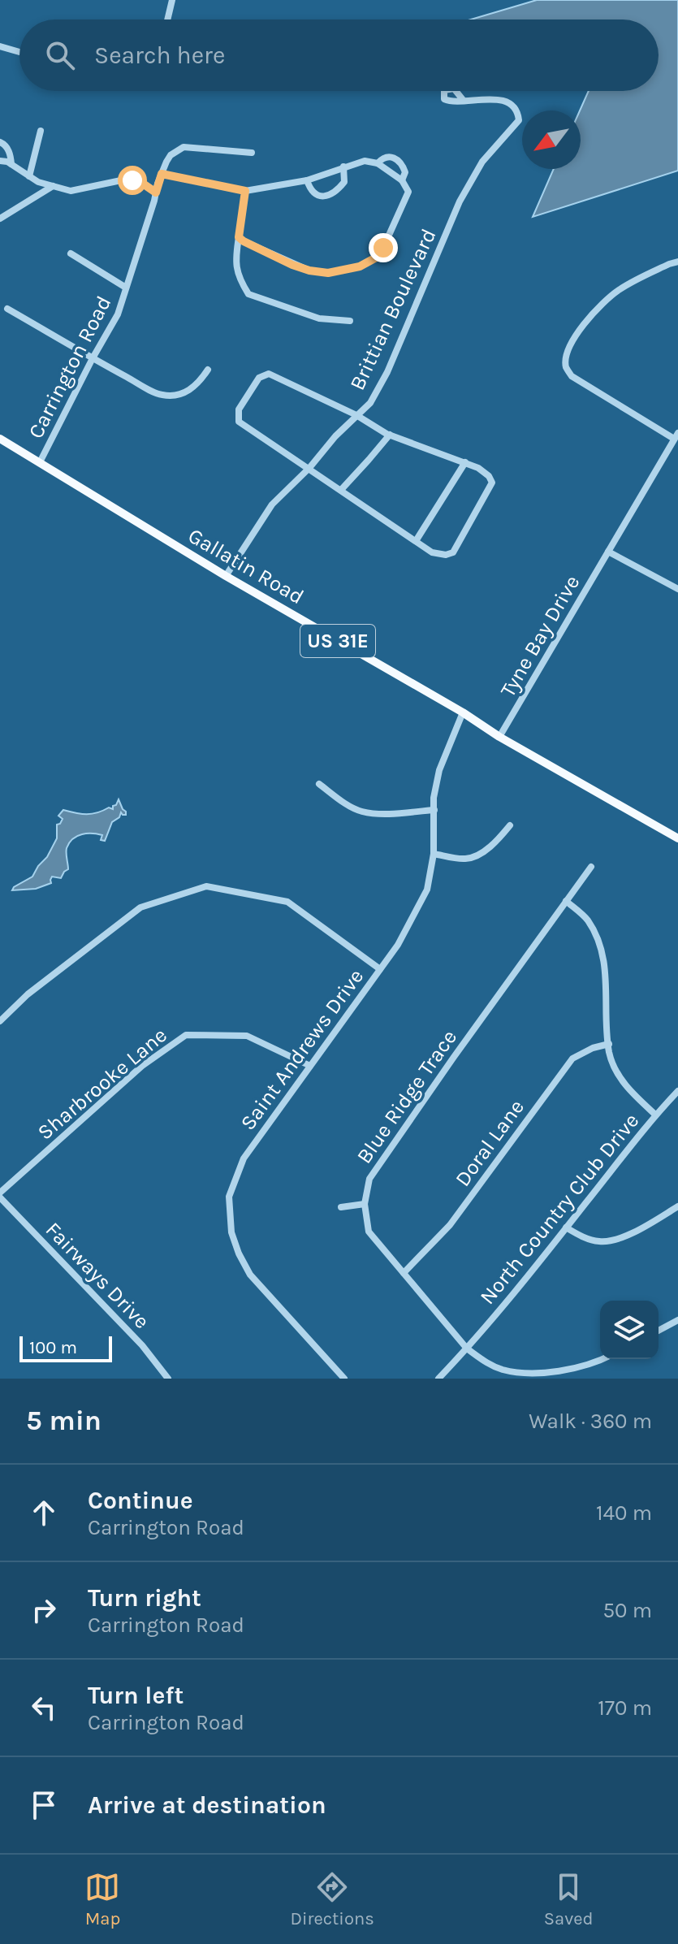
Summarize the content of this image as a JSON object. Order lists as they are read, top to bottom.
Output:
{
  "streets": {
    "main road": ["Gallatin Road", "US 31E"],
    "street": [
      "Brittian Boulevard",
      "Carrington Road",
      "Tyne Bay Drive",
      "Saint Andrews Drive",
      "Sharbrooke Lane",
      "Blue Ridge Trace",
      "Doral Lane",
      "North Country Club Drive",
      "Fairways Drive"
    ]
  },
  "crossings": [
    ["Brittian Boulevard", "Gallatin Road"],
    ["Carrington Road", "Gallatin Road"],
    ["Gallatin Road", "Tyne Bay Drive"],
    ["Gallatin Road", "Saint Andrews Drive"],
    ["Saint Andrews Drive", "Sharbrooke Lane"],
    ["Blue Ridge Trace", "Doral Lane"],
    ["Blue Ridge Trace", "North Country Club Drive"]
  ],
  "scale_bar": "100 m",
  "north": "bottom left",
  "page": {
    "search": "Search here",
    "scale": "100 m",
    "heading": ["5 min", "Walk · 360 m"],
    "list": [
      ["Continue", "Carrington Road", "140 m"],
      ["Turn right", "Carrington Road", "50 m"],
      ["Turn left", "Carrington Road", "170 m"],
      "Arrive at destination"
    ],
    "nav": ["Map", "Directions", "Saved"]
  }
}
